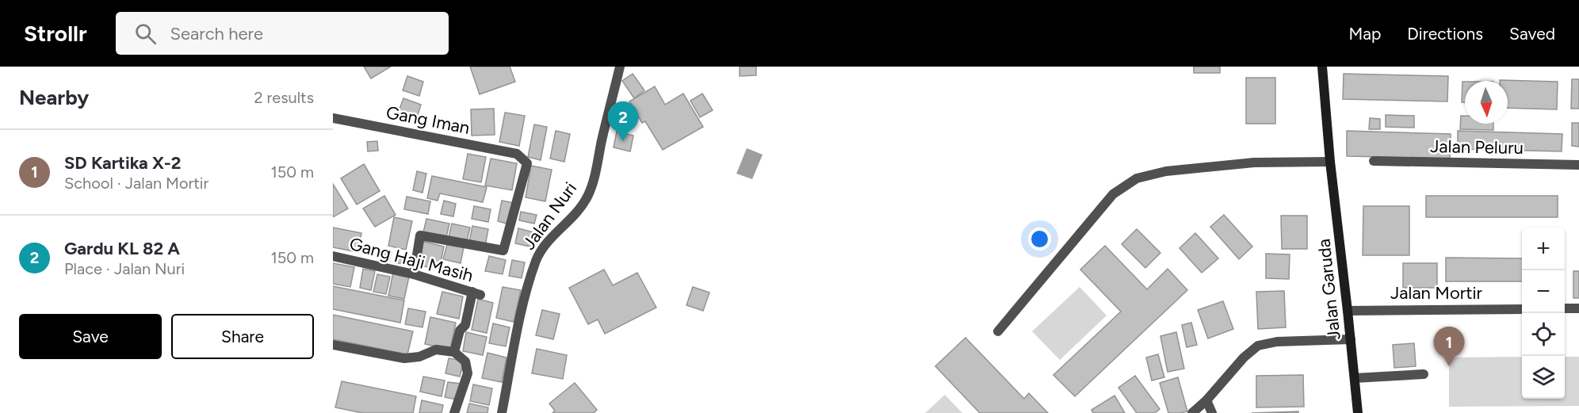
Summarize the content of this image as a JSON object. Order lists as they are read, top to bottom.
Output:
{
  "streets": {
    "street": [
      "Gang Iman",
      "Jalan Peluru",
      "Jalan Nuri",
      "Gang Haji Masih",
      "Jalan Garuda",
      "Jalan Mortir"
    ]
  },
  "crossings": [
    ["Gang Iman", "Gang Haji Masih"],
    ["Jalan Garuda", "Jalan Mortir"]
  ],
  "north": "bottom",
  "page": {
    "header": "Strollr",
    "search": "Search here",
    "nav": ["Map", "Directions", "Saved"],
    "heading": ["Nearby", "2 results"],
    "pins": ["2", "1"],
    "list": [
      {
        "mark": "1",
        "name": "SD Kartika X-2",
        "note": "School · Jalan Mortir",
        "value": "150 m"
      },
      {
        "mark": "2",
        "name": "Gardu KL 82 A",
        "note": "Place · Jalan Nuri",
        "value": "150 m"
      }
    ],
    "map_buttons": ["+", "−"],
    "buttons": ["Save", "Share"]
  }
}
